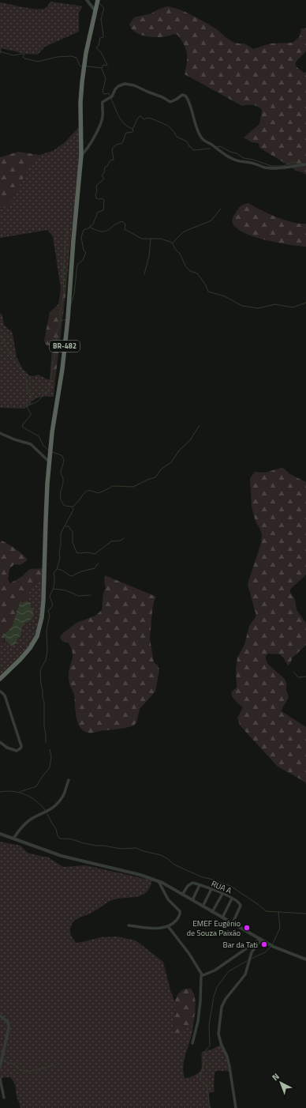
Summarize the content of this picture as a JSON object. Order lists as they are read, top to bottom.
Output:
{
  "streets": {
    "highway": ["BR-482"],
    "street": ["RUA A"]
  },
  "places": ["EMEF Eugênio de Souza Paixão", "Bar da Tati"],
  "north": "top left"
}
